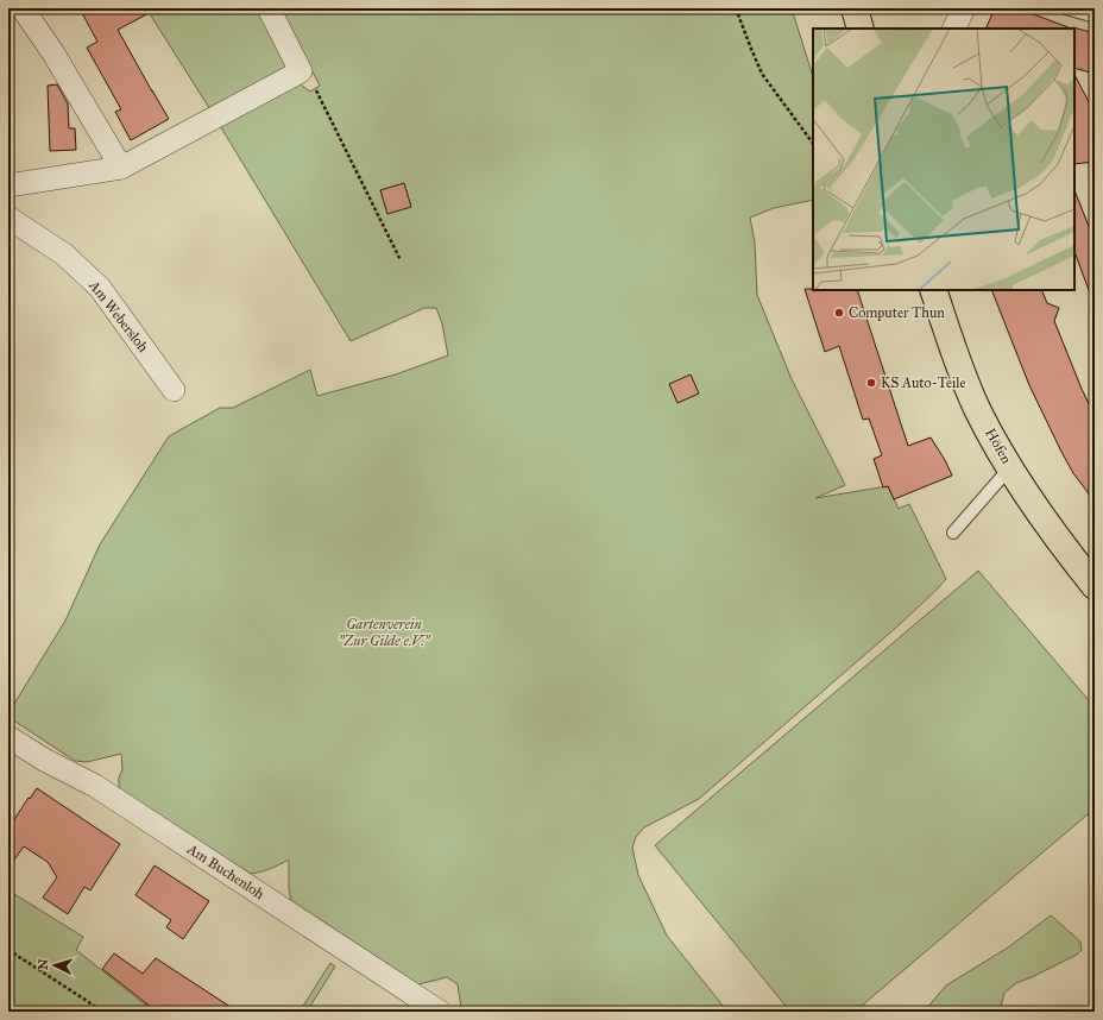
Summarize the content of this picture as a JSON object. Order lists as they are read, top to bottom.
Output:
{
  "streets": {
    "main road": ["Höfen"],
    "street": ["Am Webersloh", "Am Buchenloh"]
  },
  "parks": ["Gartenverein \"Zur Gilde e.V.\""],
  "places": ["Computer Thun", "KS Auto-Teile"],
  "north": "left"
}
